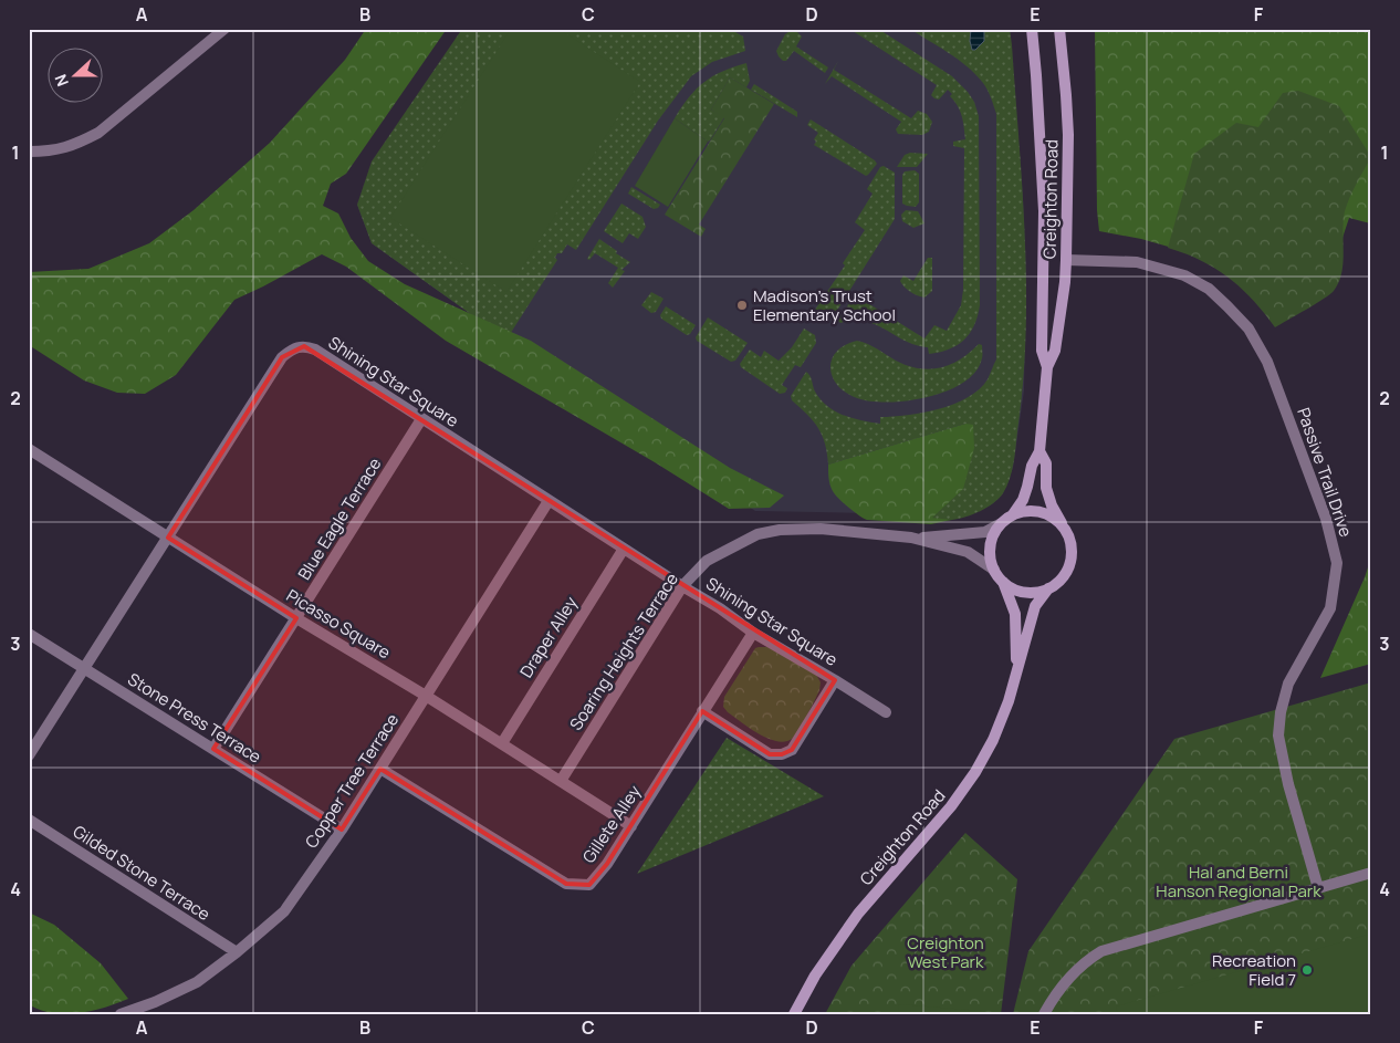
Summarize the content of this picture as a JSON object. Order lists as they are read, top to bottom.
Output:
{
  "streets": {
    "street": [
      "Creighton Road",
      "Shining Star Square",
      "Passive Trail Drive",
      "Blue Eagle Terrace",
      "Picasso Square",
      "Draper Alley",
      "Soaring Heights Terrace",
      "Stone Press Terrace",
      "Copper Tree Terrace",
      "Gillete Alley",
      "Gilded Stone Terrace"
    ]
  },
  "crossings": [
    ["Creighton Road", "Passive Trail Drive"],
    ["Shining Star Square", "Blue Eagle Terrace"],
    ["Shining Star Square", "Picasso Square"],
    ["Shining Star Square", "Draper Alley"],
    ["Shining Star Square", "Soaring Heights Terrace"],
    ["Shining Star Square", "Stone Press Terrace"],
    ["Shining Star Square", "Copper Tree Terrace"],
    ["Shining Star Square", "Gillete Alley"],
    ["Blue Eagle Terrace", "Picasso Square"],
    ["Blue Eagle Terrace", "Stone Press Terrace"],
    ["Picasso Square", "Draper Alley"],
    ["Picasso Square", "Soaring Heights Terrace"],
    ["Picasso Square", "Copper Tree Terrace"],
    ["Picasso Square", "Gillete Alley"],
    ["Stone Press Terrace", "Copper Tree Terrace"],
    ["Copper Tree Terrace", "Gillete Alley"],
    ["Copper Tree Terrace", "Gilded Stone Terrace"]
  ],
  "parks": ["Hal and Berni Hanson Regional Park", "Creighton West Park"],
  "places": ["Madison's Trust Elementary School", "Recreation Field 7"],
  "north": "left",
  "grid": {
    "columns": [
      "A",
      "B",
      "C",
      "D",
      "E",
      "F"
    ],
    "rows": [
      "1",
      "2",
      "3",
      "4"
    ]
  }
}
